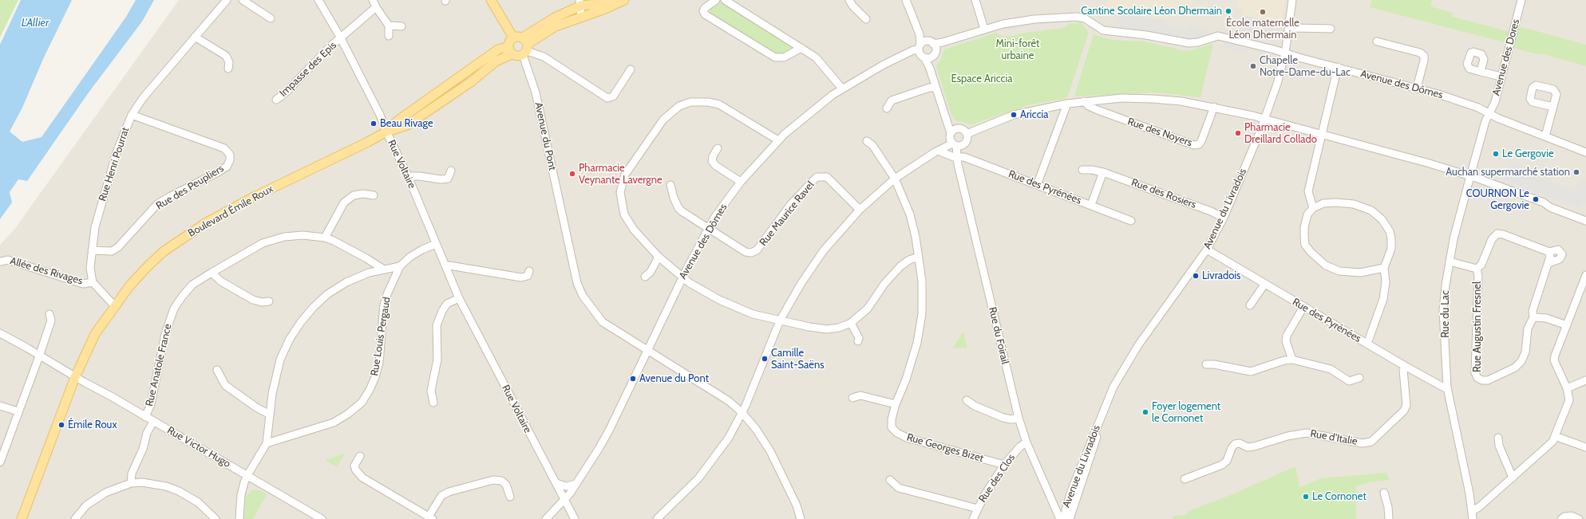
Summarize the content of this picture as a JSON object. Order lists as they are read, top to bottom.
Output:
{
  "streets": {
    "main road": ["Boulevard Émile Roux"],
    "street": [
      "Avenue des Dores",
      "Impasse des Epis",
      "Avenue des Dômes",
      "Rue des Noyers",
      "Avenue du Pont",
      "Rue Henri Pourrat",
      "Rue Voltaire",
      "Rue des Peupliers",
      "Rue des Pyrénées",
      "Rue des Rosiers",
      "Avenue du Livradois",
      "Rue Maurice Ravel",
      "Allée des Rivages",
      "Rue du Lac",
      "Rue Augustin Fresnel",
      "Rue du Foirail",
      "Rue Louis Pergaud",
      "Rue Anatole France",
      "Rue d'Italie",
      "Rue Victor Hugo",
      "Rue Georges Bizet",
      "Rue des Clos"
    ]
  },
  "crossings": [
    ["Avenue des Dores", "Avenue des Dômes"],
    ["Avenue des Dores", "Rue du Lac"],
    ["Impasse des Epis", "Rue Voltaire"],
    ["Avenue des Dômes", "Avenue du Pont"],
    ["Avenue des Dômes", "Rue Voltaire"],
    ["Avenue des Dômes", "Avenue du Livradois"],
    ["Avenue des Dômes", "Rue Maurice Ravel"],
    ["Avenue des Dômes", "Rue du Lac"],
    ["Rue Henri Pourrat", "Rue des Peupliers"],
    ["Rue Henri Pourrat", "Allée des Rivages"],
    ["Rue Voltaire", "Boulevard Émile Roux"],
    ["Rue Voltaire", "Rue Louis Pergaud"],
    ["Rue des Pyrénées", "Avenue du Livradois"],
    ["Rue des Pyrénées", "Rue du Lac"],
    ["Rue des Pyrénées", "Rue du Foirail"],
    ["Rue des Pyrénées", "Rue d'Italie"],
    ["Rue des Rosiers", "Avenue du Livradois"],
    ["Avenue du Livradois", "Rue du Foirail"],
    ["Boulevard Émile Roux", "Rue Victor Hugo"],
    ["Rue du Lac", "Rue Augustin Fresnel"],
    ["Rue du Foirail", "Rue des Clos"],
    ["Rue Anatole France", "Rue Victor Hugo"],
    ["Rue Georges Bizet", "Rue des Clos"]
  ],
  "water": ["L'Allier"],
  "parks": ["Mini-forêt urbaine", "Espace Ariccia"],
  "places": [
    "Cantine Scolaire Léon Dhermain",
    "École maternelle Léon Dhermain",
    "Chapelle Notre-Dame-du-Lac",
    "Ariccia",
    "Beau Rivage",
    "Pharmacie Dreillard Collado",
    "Le Gergovie",
    "Auchan supermarché station",
    "Pharmacie Veynante Lavergne",
    "COURNON Le Gergovie",
    "Livradois",
    "Camille Saint-Saëns",
    "Avenue du Pont",
    "Foyer logement le Cornonet",
    "Émile Roux",
    "Le Cornonet"
  ]
}
